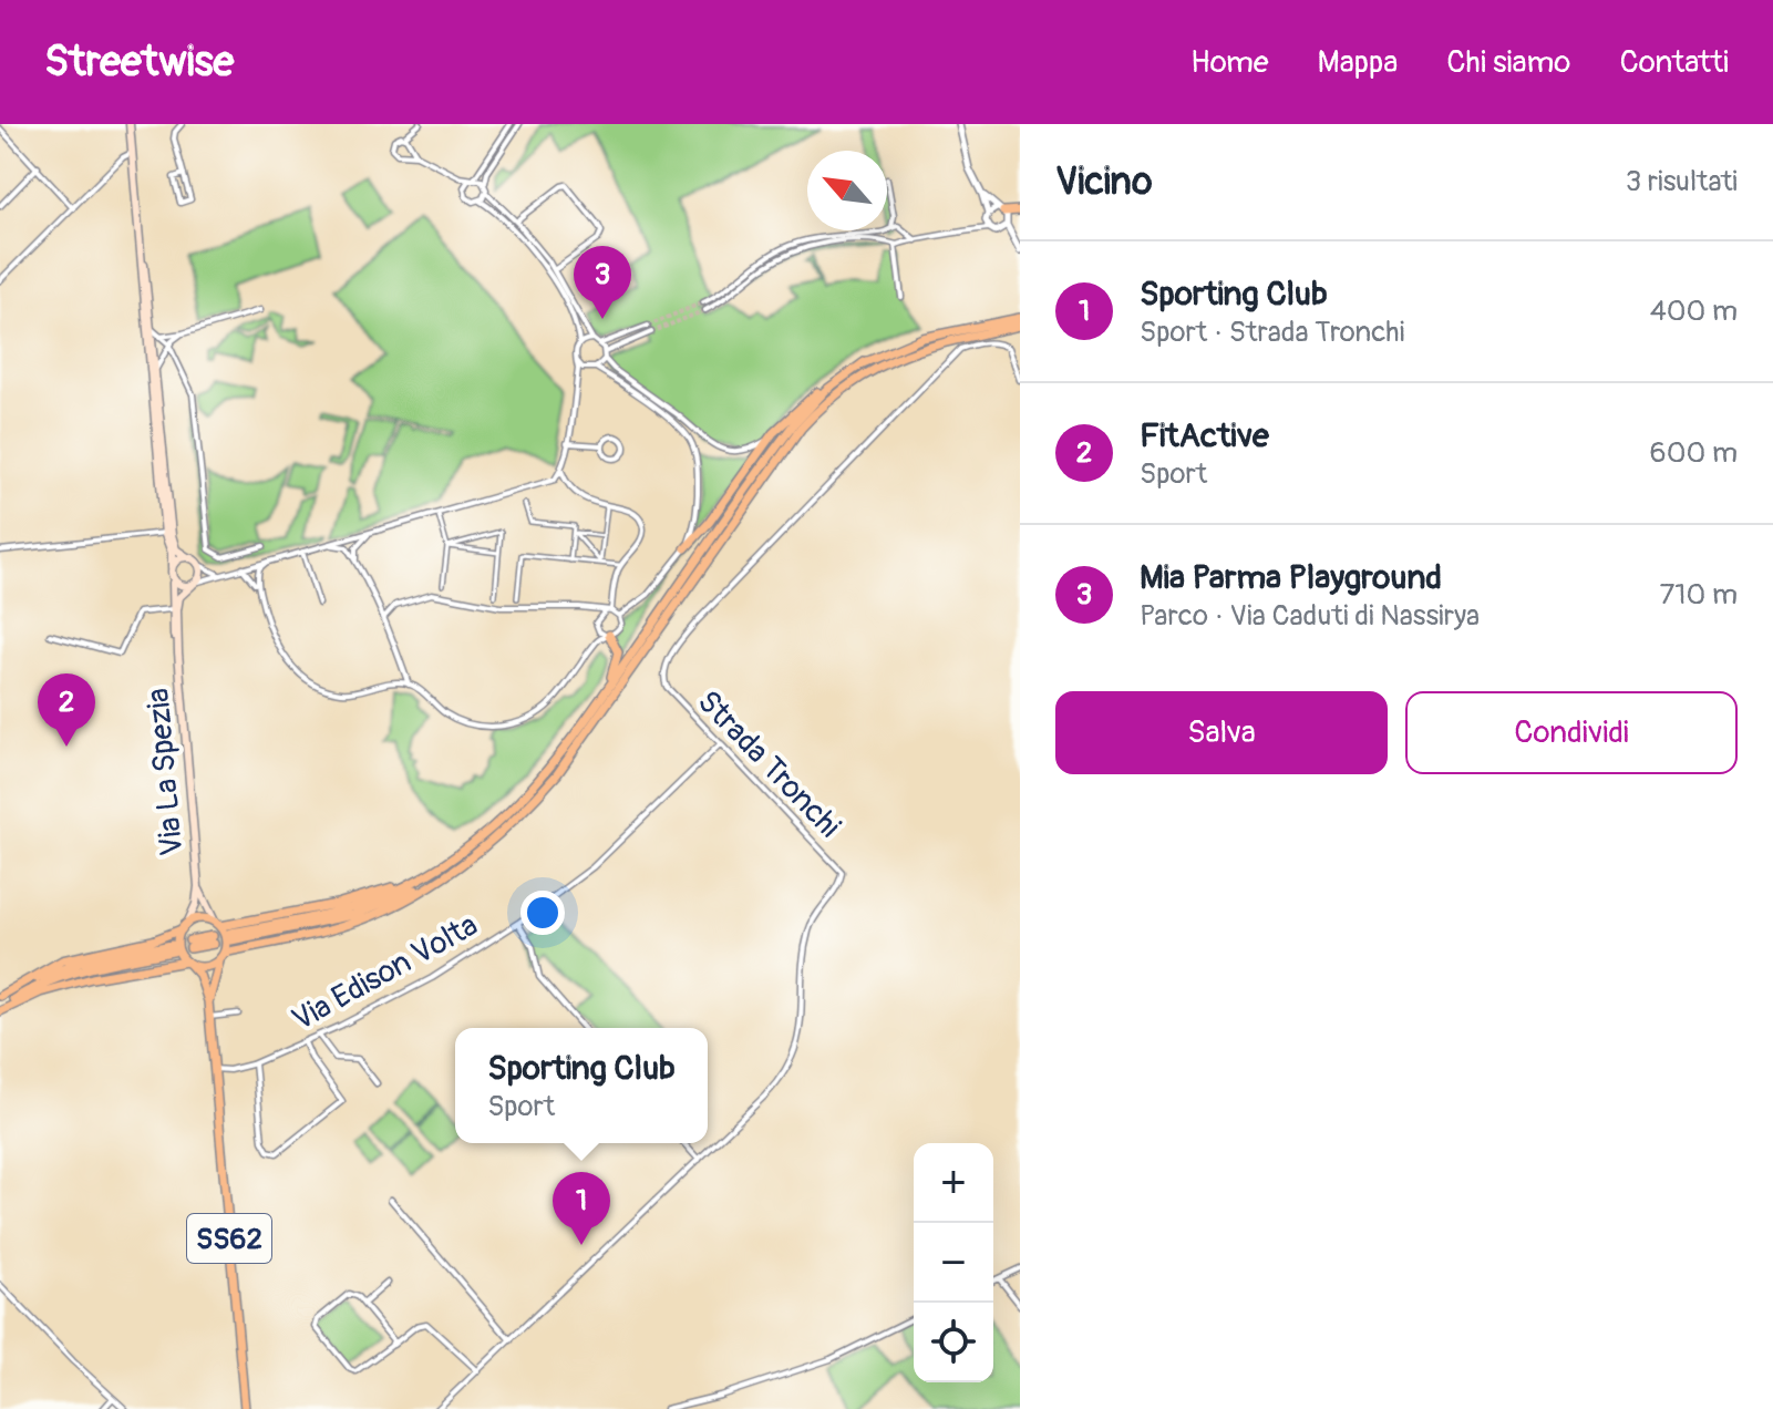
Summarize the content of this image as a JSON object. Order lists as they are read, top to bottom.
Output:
{
  "streets": {
    "main road": ["Via La Spezia", "SS62"],
    "street": ["Strada Tronchi", "Via Edison Volta"]
  },
  "crossings": [
    ["Strada Tronchi", "Via Edison Volta"],
    ["Via La Spezia", "Via Edison Volta"]
  ],
  "north": "top left",
  "page": {
    "header": "Streetwise",
    "nav": [
      "Home",
      "Mappa",
      "Chi siamo",
      "Contatti"
    ],
    "heading": ["Vicino", "3 risultati"],
    "list": [
      {
        "mark": "1",
        "name": "Sporting Club",
        "note": "Sport · Strada Tronchi",
        "value": "400 m"
      },
      {
        "mark": "2",
        "name": "FitActive",
        "note": "Sport",
        "value": "600 m"
      },
      {
        "mark": "3",
        "name": "Mia Parma Playground",
        "note": "Parco · Via Caduti di Nassirya",
        "value": "710 m"
      }
    ],
    "pins": ["3", "2", "1"],
    "buttons": ["Salva", "Condividi"],
    "popup": ["Sporting Club", "Sport"],
    "map_buttons": ["+", "−"]
  }
}
